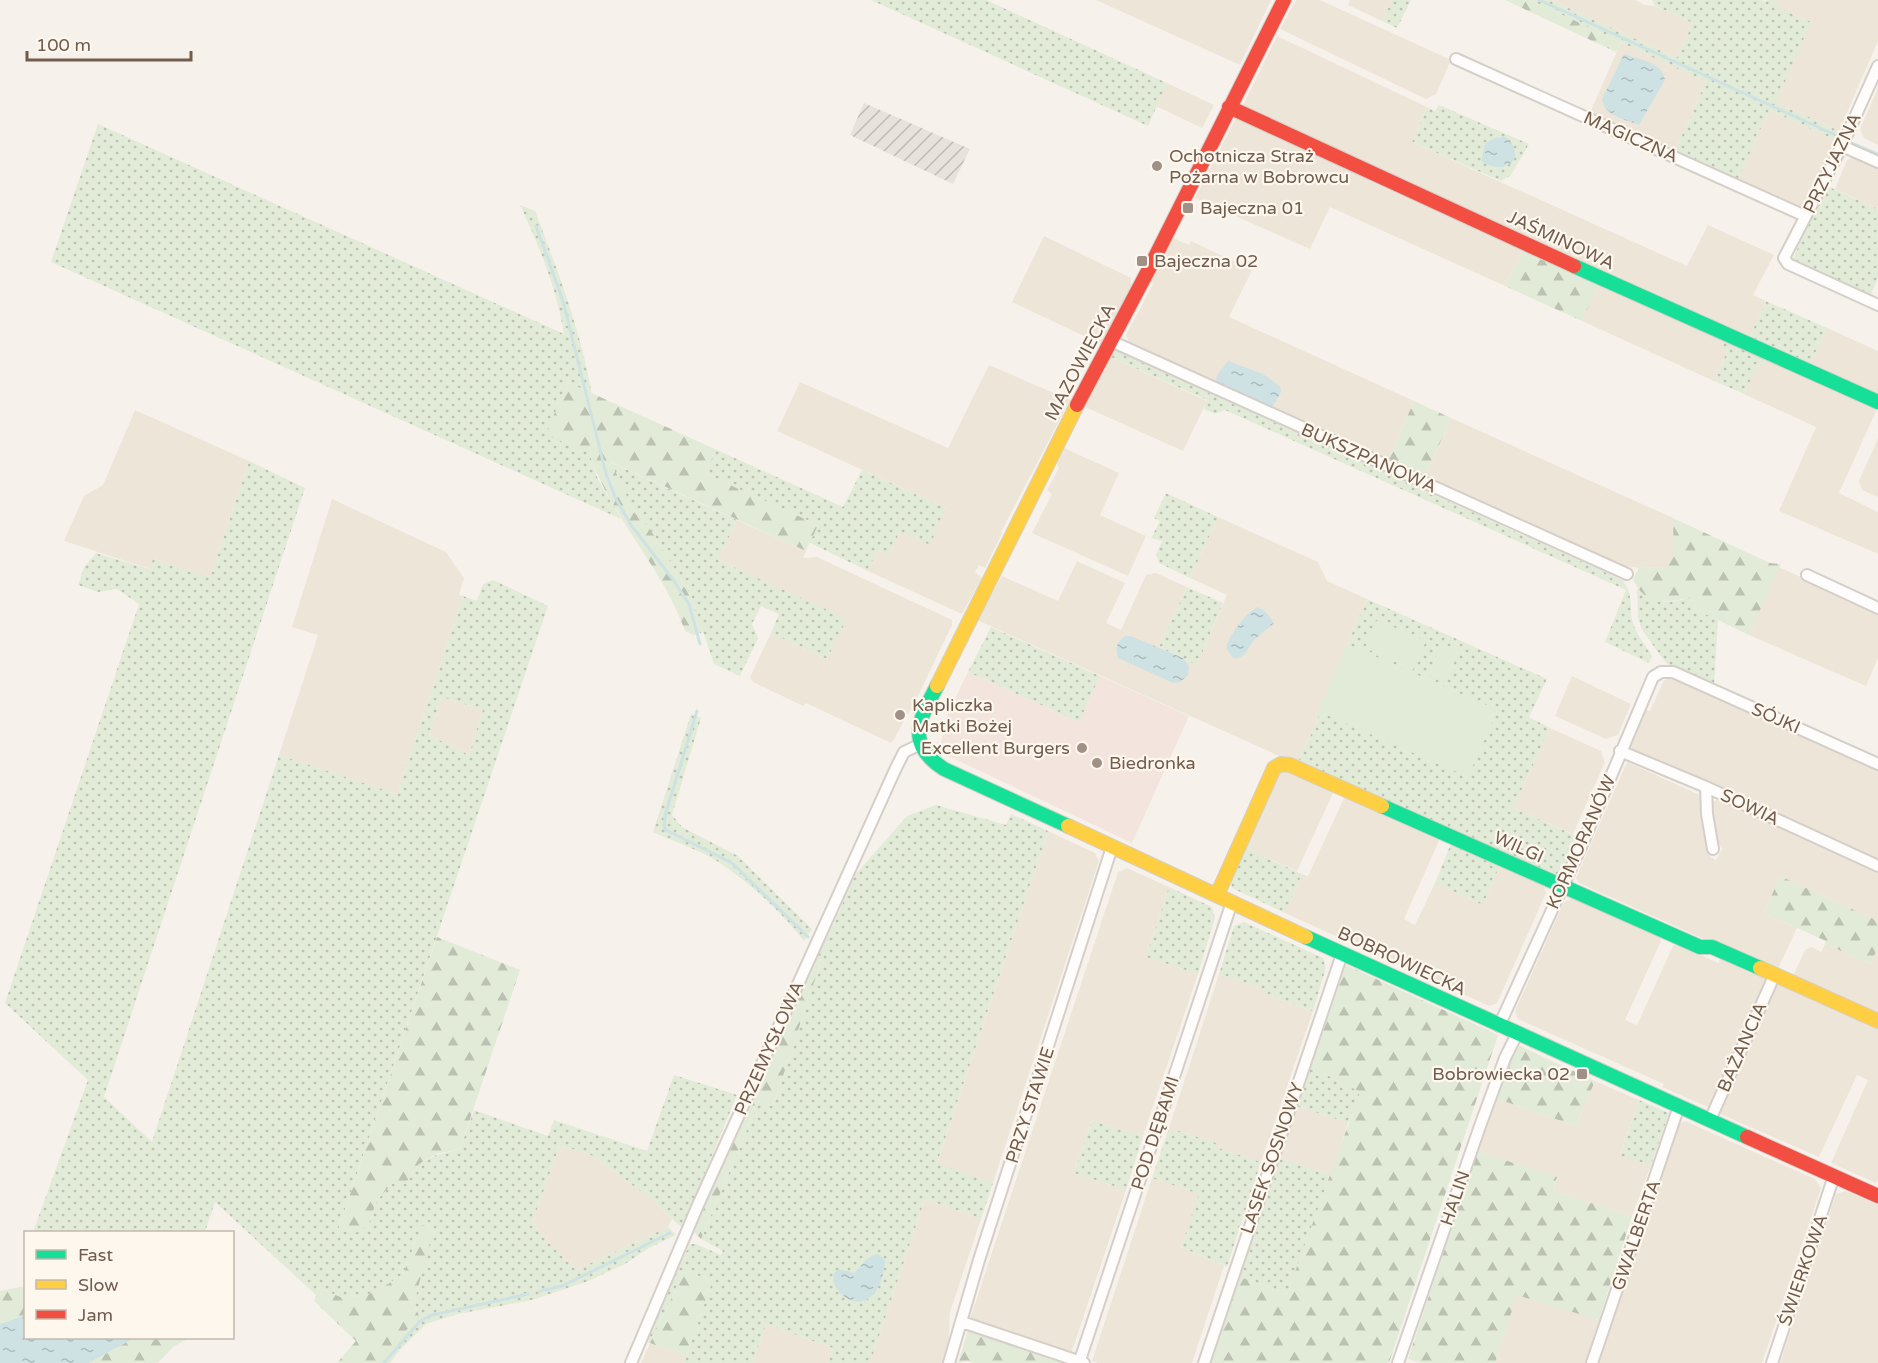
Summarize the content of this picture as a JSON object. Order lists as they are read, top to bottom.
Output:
{
  "streets": {
    "street": [
      "MAGICZNA",
      "PRZYJAZNA",
      "JAŚMINOWA",
      "MAZOWIECKA",
      "BUKSZPANOWA",
      "SÓJKI",
      "SOWIA",
      "KORMORANÓW",
      "WILGI",
      "BOBROWIECKA",
      "BAŻANCIA",
      "PRZEMYSŁOWA",
      "PRZY STAWIE",
      "POD DĘBAMI",
      "LASEK SOSNOWY",
      "HALIN",
      "GWALBERTA",
      "ŚWIERKOWA"
    ]
  },
  "crossings": [
    ["MAGICZNA", "PRZYJAZNA"],
    ["JAŚMINOWA", "MAZOWIECKA"],
    ["MAZOWIECKA", "BUKSZPANOWA"],
    ["MAZOWIECKA", "BOBROWIECKA"],
    ["MAZOWIECKA", "PRZEMYSŁOWA"],
    ["SÓJKI", "KORMORANÓW"],
    ["SOWIA", "KORMORANÓW"],
    ["KORMORANÓW", "WILGI"],
    ["KORMORANÓW", "BOBROWIECKA"],
    ["WILGI", "BOBROWIECKA"],
    ["WILGI", "BAŻANCIA"],
    ["BOBROWIECKA", "BAŻANCIA"],
    ["BOBROWIECKA", "PRZEMYSŁOWA"],
    ["BOBROWIECKA", "PRZY STAWIE"],
    ["BOBROWIECKA", "POD DĘBAMI"],
    ["BOBROWIECKA", "LASEK SOSNOWY"],
    ["BOBROWIECKA", "HALIN"],
    ["BOBROWIECKA", "GWALBERTA"],
    ["BOBROWIECKA", "ŚWIERKOWA"]
  ],
  "places": {
    "other": [
      "Ochotnicza Straż Pożarna w Bobrowcu",
      "Kapliczka Matki Bożej",
      "Excellent Burgers",
      "Biedronka"
    ],
    "transit": ["Bajeczna 01", "Bajeczna 02", "Bobrowiecka 02"]
  },
  "legend": ["Fast", "Slow", "Jam"],
  "scale_bar": "100 m"
}
